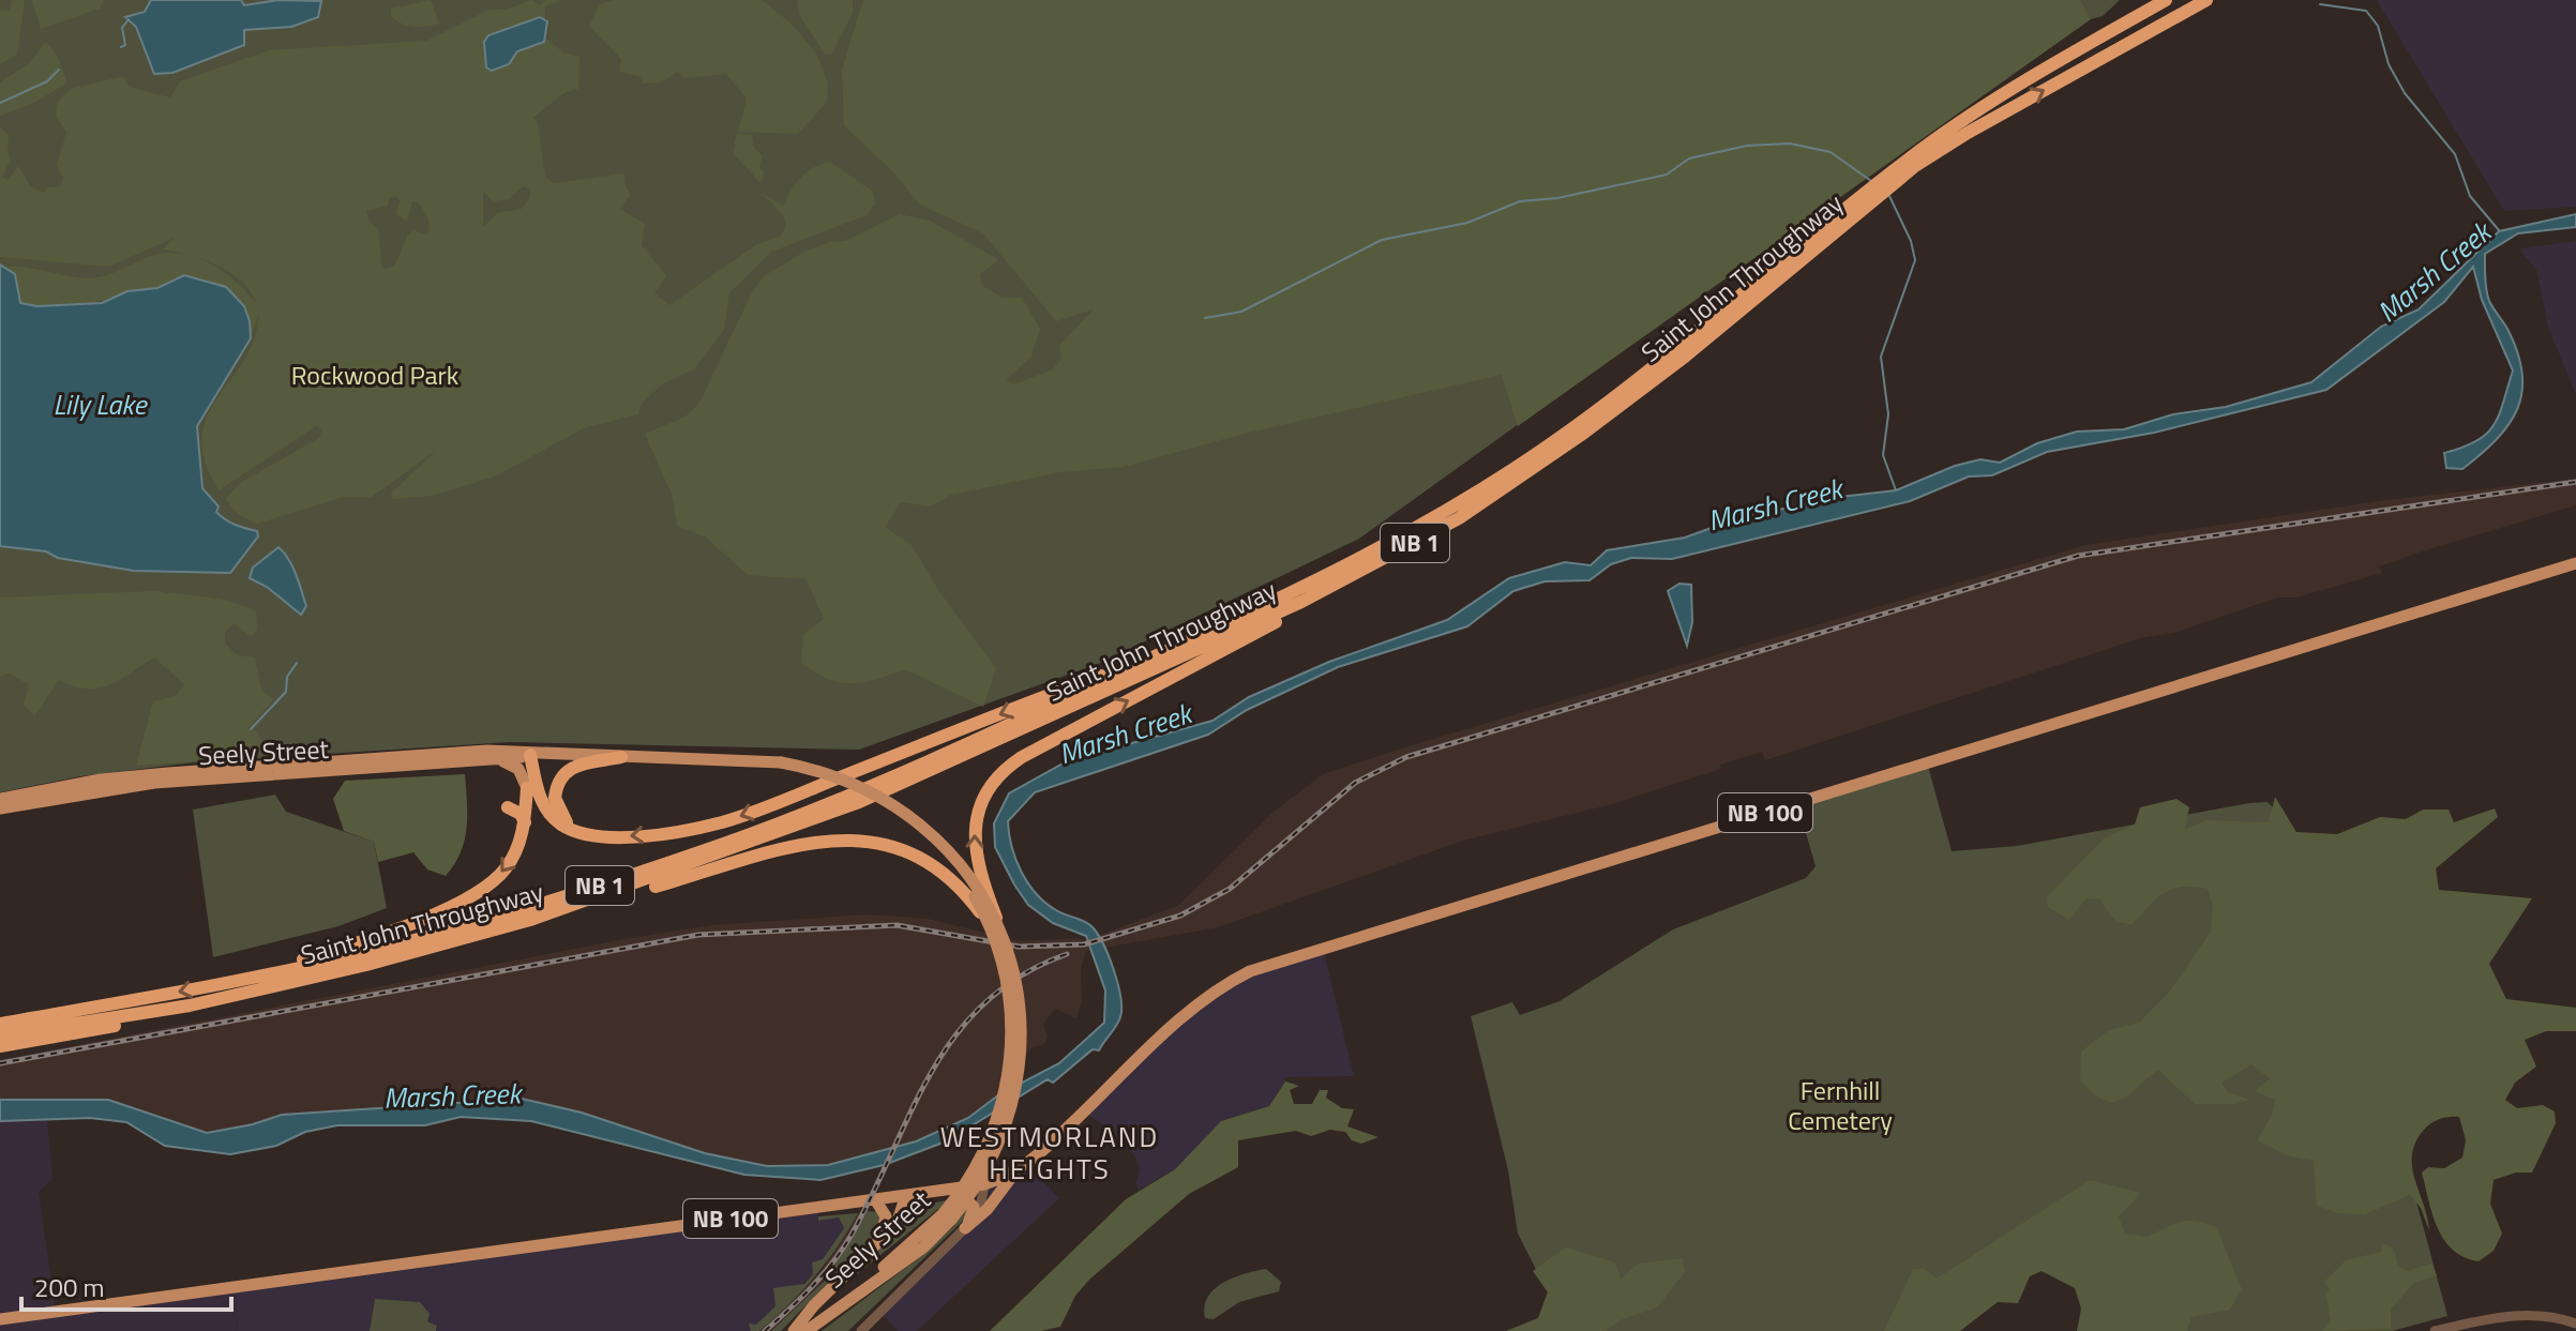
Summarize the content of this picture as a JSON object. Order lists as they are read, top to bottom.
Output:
{
  "streets": {
    "highway": ["Saint John Throughway", "NB 1"],
    "main road": ["Seely Street", "NB 100"]
  },
  "districts": ["WESTMORLAND HEIGHTS"],
  "water": ["Marsh Creek", "Lily Lake"],
  "parks": ["Rockwood Park", "Fernhill Cemetery"],
  "scale_bar": "200 m"
}
